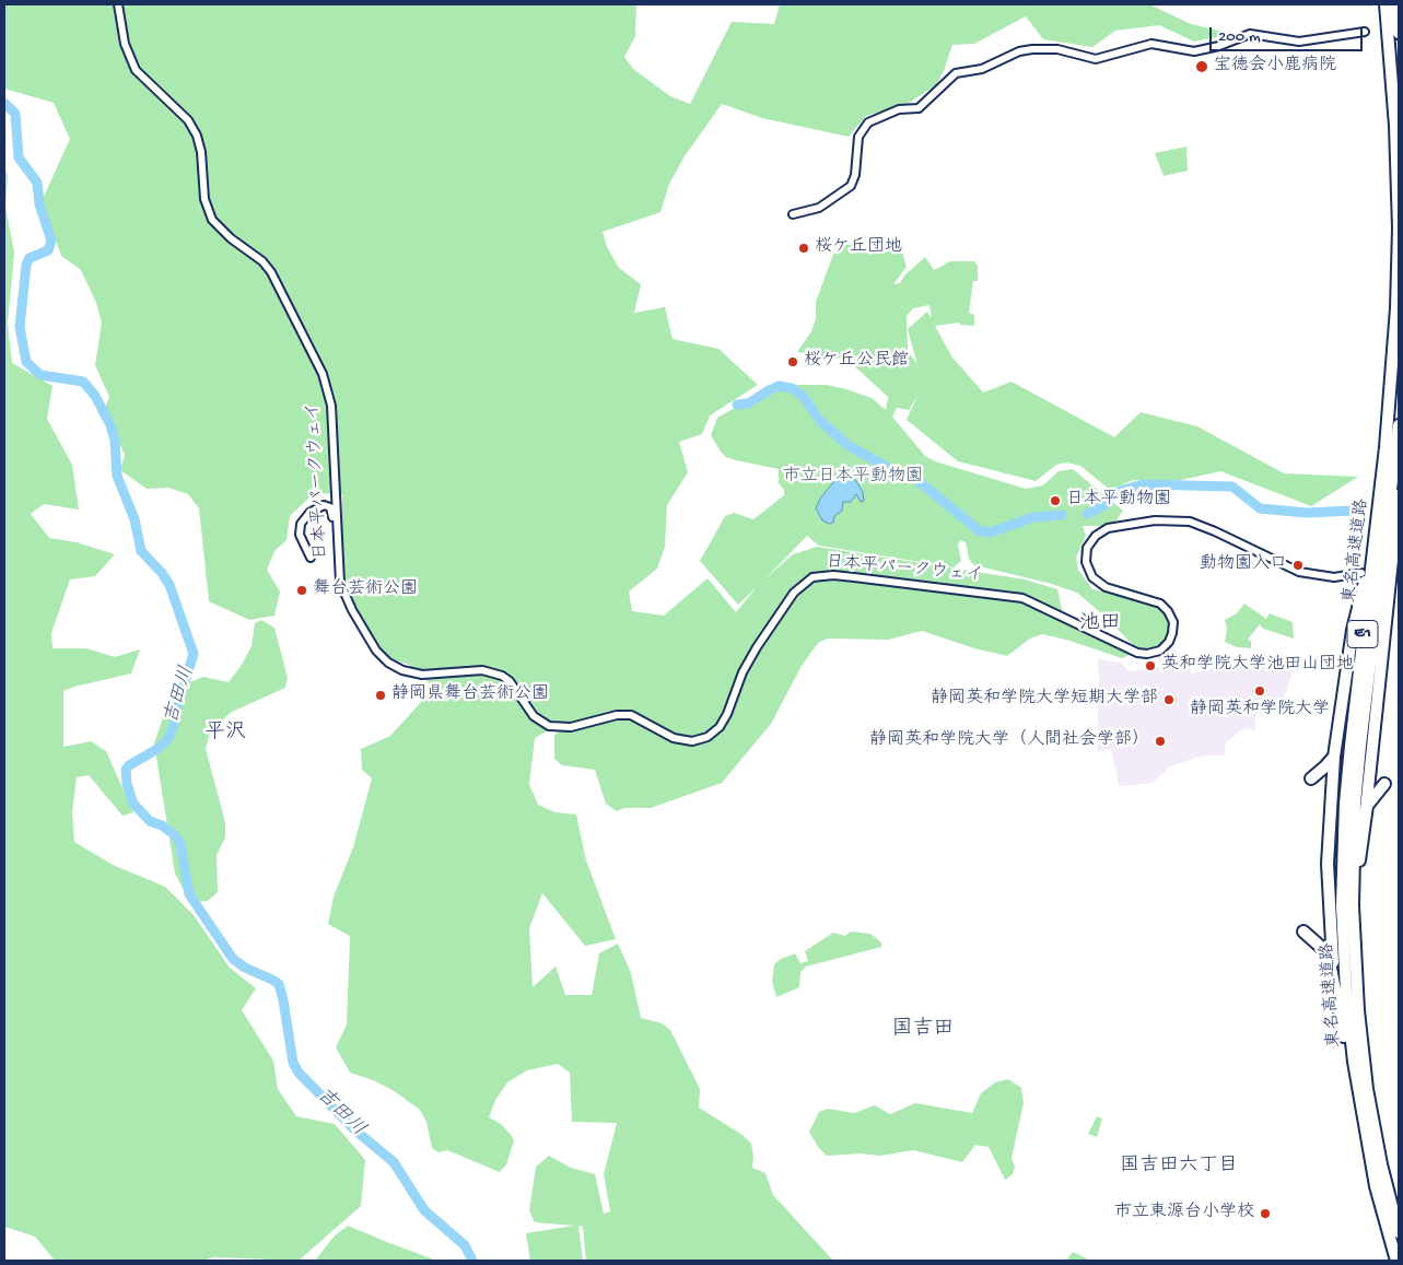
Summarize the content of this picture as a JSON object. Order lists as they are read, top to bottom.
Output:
{
  "streets": {
    "highway": ["東名高速道路", "E1"],
    "street": ["日本平パークウェイ"]
  },
  "districts": [
    "池田",
    "平沢",
    "国吉田",
    "国吉田六丁目"
  ],
  "water": ["吉田川"],
  "parks": ["市立日本平動物園"],
  "places": [
    "宝徳会小鹿病院",
    "桜ケ丘団地",
    "桜ケ丘公民館",
    "日本平動物園",
    "動物園入口",
    "舞台芸術公園",
    "英和学院大学池田山団地",
    "静岡英和学院大学",
    "静岡県舞台芸術公園",
    "静岡英和学院大学短期大学部",
    "静岡英和学院大学（人間社会学部）",
    "市立東源台小学校"
  ],
  "scale_bar": "200 m"
}
